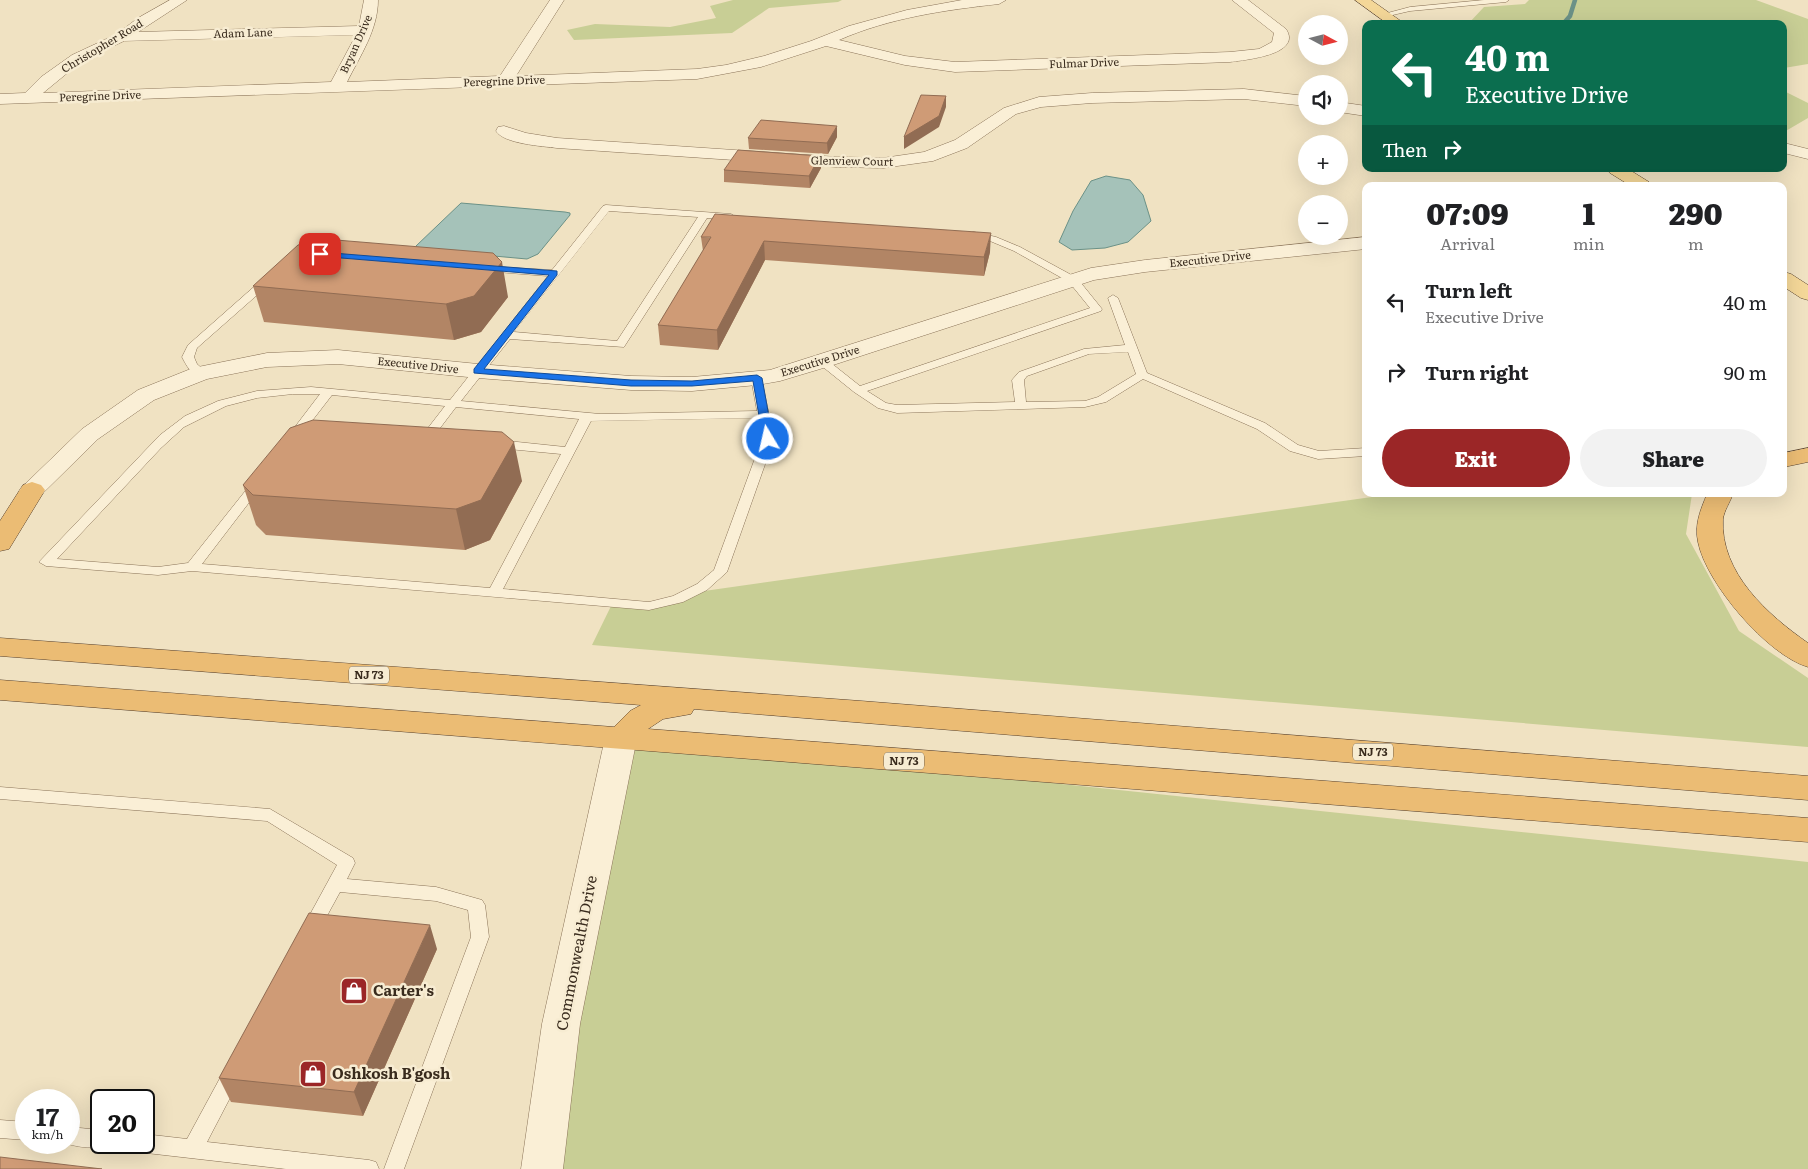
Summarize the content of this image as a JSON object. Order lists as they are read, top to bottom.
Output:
{
  "streets": {
    "highway": ["NJ 73"],
    "street": [
      "Adam Lane",
      "Bryan Drive",
      "Christopher Road",
      "Fulmar Drive",
      "Peregrine Drive",
      "Glenview Court",
      "Executive Drive",
      "Commonwealth Drive"
    ]
  },
  "crossings": [
    ["Adam Lane", "Bryan Drive"],
    ["Adam Lane", "Christopher Road"],
    ["Bryan Drive", "Peregrine Drive"],
    ["Christopher Road", "Peregrine Drive"],
    ["Fulmar Drive", "Peregrine Drive"],
    ["NJ 73", "Commonwealth Drive"]
  ],
  "places": {
    "shop": ["Carter's", "Oshkosh B'gosh"]
  },
  "north": "right",
  "page": {
    "map_buttons": ["+", "−"],
    "turn": ["40 m", "Executive Drive"],
    "then": "Then",
    "eta": [
      "07:09",
      "Arrival",
      "1",
      "min",
      "290",
      "m"
    ],
    "list": [
      {
        "name": "Turn left",
        "note": "Executive Drive",
        "value": "40 m"
      },
      {
        "name": "Turn right",
        "value": "90 m"
      }
    ],
    "buttons": ["Exit", "Share"],
    "speed": "17 km/h",
    "limit": "20"
  }
}
